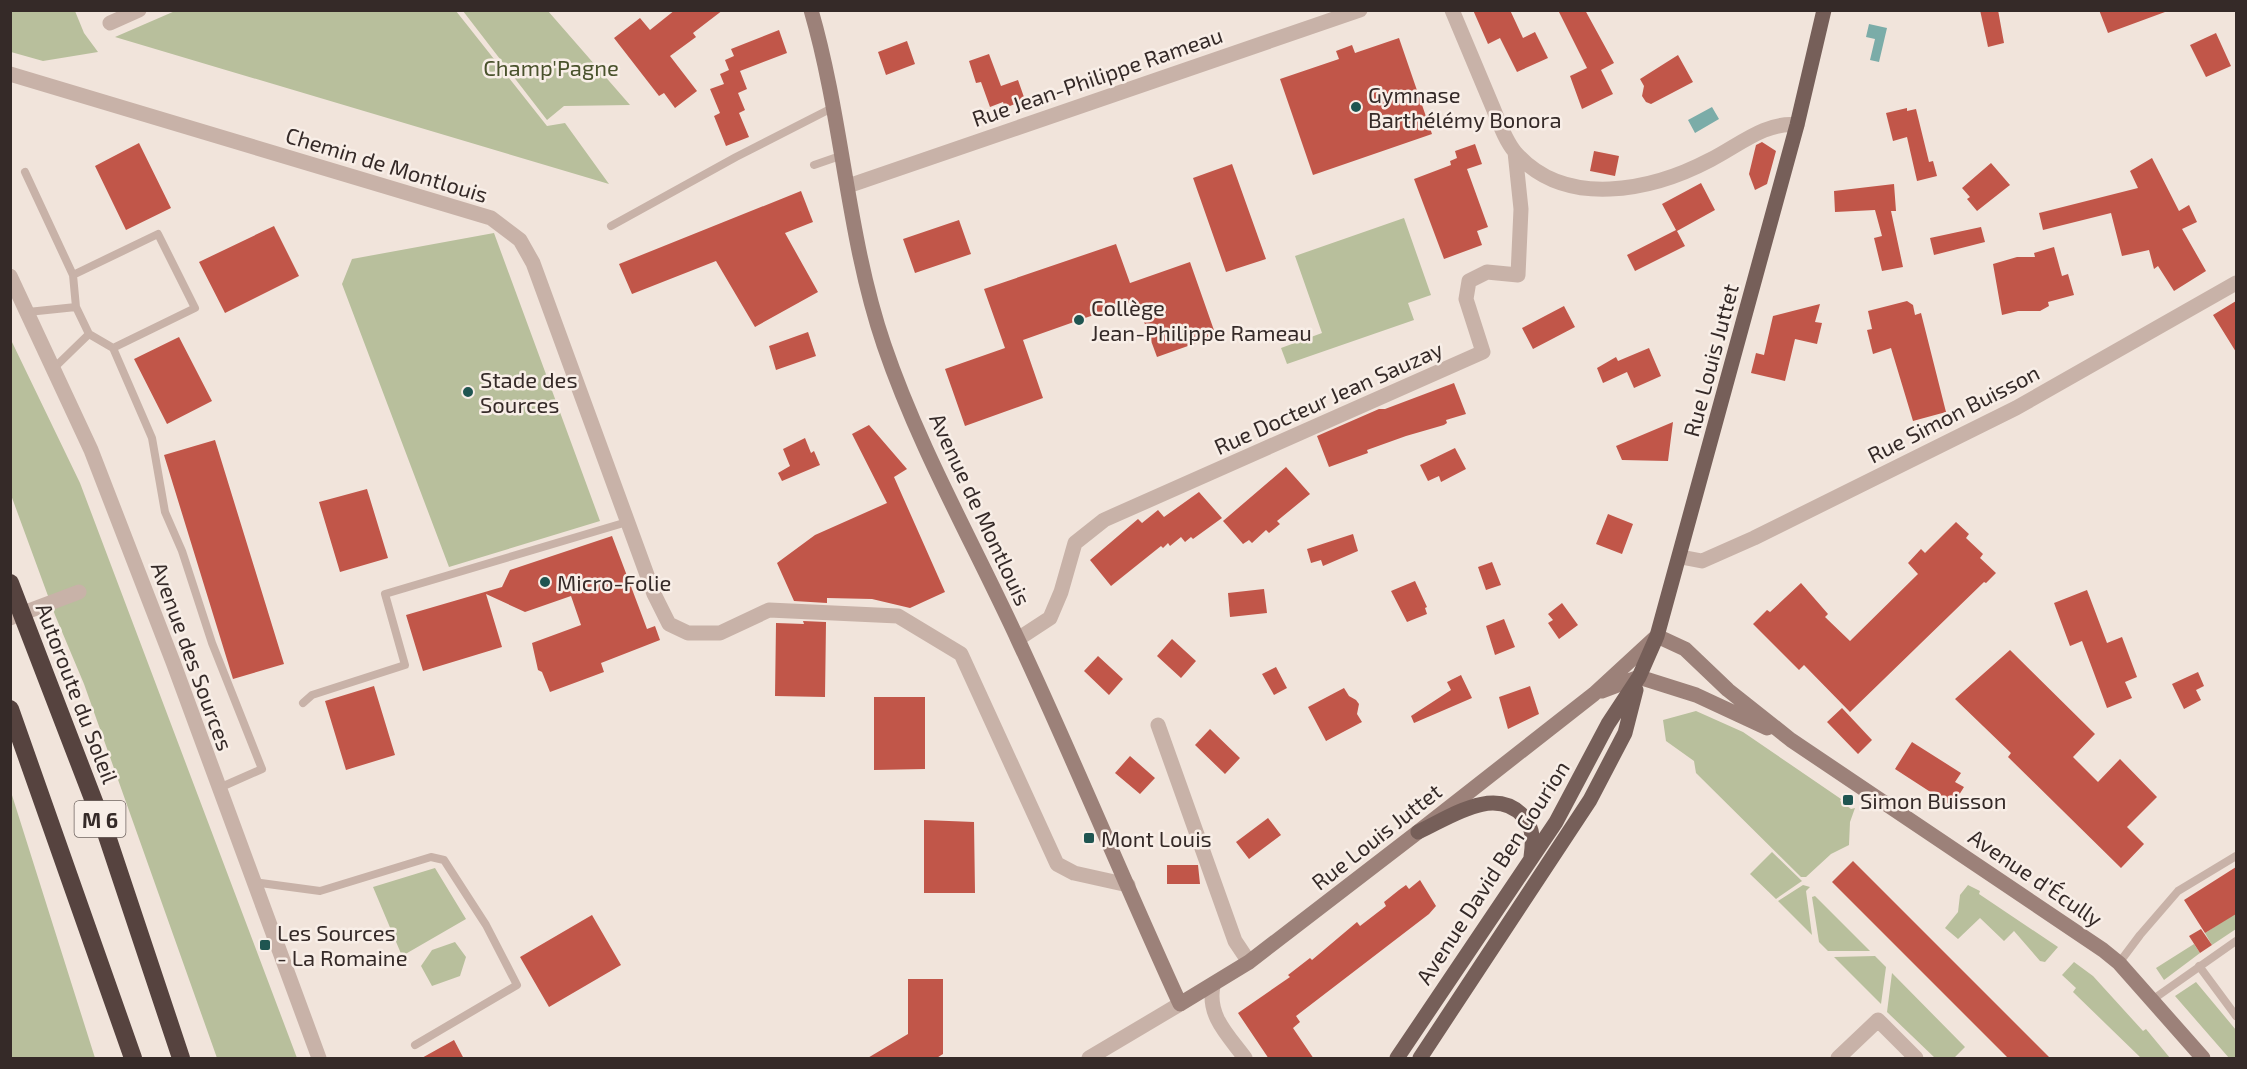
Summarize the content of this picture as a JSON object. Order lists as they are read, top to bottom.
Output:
{
  "streets": {
    "highway": ["Autoroute du Soleil", "M 6"],
    "main road": ["Rue Louis Juttet", "Avenue David Ben Gourion"],
    "street": [
      "Rue Jean-Philippe Rameau",
      "Chemin de Montlouis",
      "Rue Docteur Jean Sauzay",
      "Rue Simon Buisson",
      "Avenue de Montlouis",
      "Avenue des Sources",
      "Avenue d'Écully"
    ]
  },
  "crossings": [
    ["Rue Jean-Philippe Rameau", "Avenue de Montlouis"],
    ["Chemin de Montlouis", "Avenue de Montlouis"],
    ["Rue Louis Juttet", "Rue Simon Buisson"],
    ["Rue Louis Juttet", "Avenue de Montlouis"],
    ["Rue Louis Juttet", "Avenue David Ben Gourion"],
    ["Rue Louis Juttet", "Avenue d'Écully"],
    ["Rue Docteur Jean Sauzay", "Avenue de Montlouis"],
    ["Avenue David Ben Gourion", "Avenue d'Écully"]
  ],
  "parks": ["Champ'Pagne"],
  "places": {
    "other": [
      "Gymnase Barthélémy Bonora",
      "Collège Jean-Philippe Rameau",
      "Stade des Sources",
      "Micro-Folie"
    ],
    "transit": ["Simon Buisson", "Mont Louis", "Les Sources - La Romaine"]
  }
}
